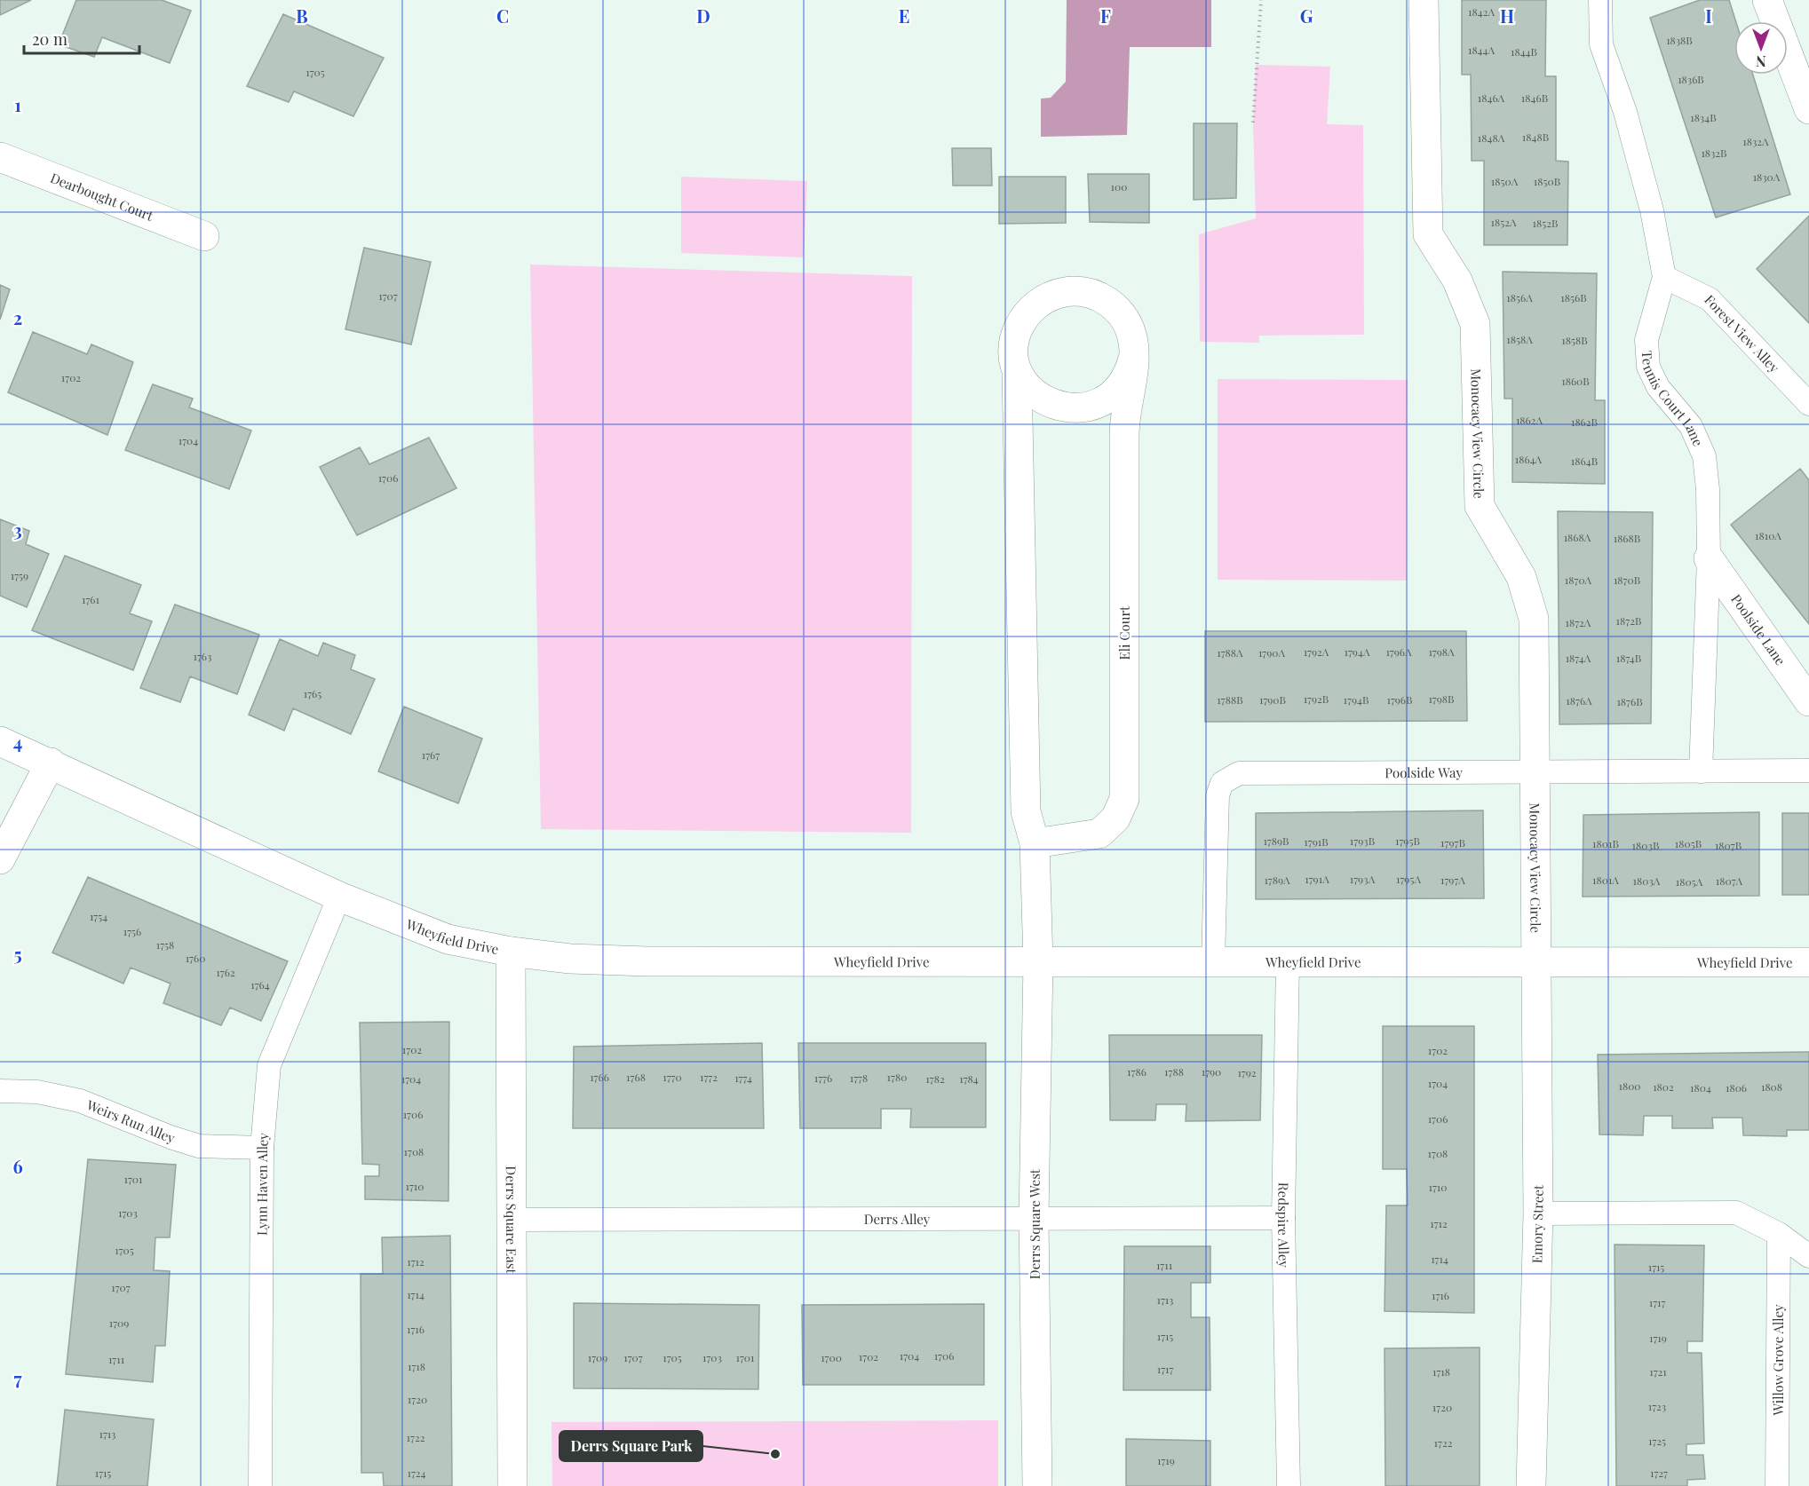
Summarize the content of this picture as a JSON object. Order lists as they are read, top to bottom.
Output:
{
  "streets": {
    "street": [
      "Dearbought Court",
      "Monocacy View Circle",
      "Poolside Lane",
      "Eli Court",
      "Wheyfield Drive",
      "Derrs Square East",
      "Derrs Square West",
      "Emory Street"
    ],
    "lane": [
      "Forest View Alley",
      "Tennis Court Lane",
      "Poolside Way",
      "Weirs Run Alley",
      "Lynn Haven Alley",
      "Derrs Alley",
      "Redspire Alley",
      "Willow Grove Alley"
    ]
  },
  "crossings": [
    ["Forest View Alley", "Tennis Court Lane"],
    ["Tennis Court Lane", "Poolside Lane"],
    ["Tennis Court Lane", "Poolside Way"],
    ["Monocacy View Circle", "Poolside Way"],
    ["Monocacy View Circle", "Wheyfield Drive"],
    ["Monocacy View Circle", "Emory Street"],
    ["Eli Court", "Wheyfield Drive"],
    ["Eli Court", "Derrs Square West"],
    ["Poolside Way", "Wheyfield Drive"],
    ["Wheyfield Drive", "Lynn Haven Alley"],
    ["Wheyfield Drive", "Derrs Square East"],
    ["Wheyfield Drive", "Derrs Square West"],
    ["Wheyfield Drive", "Redspire Alley"],
    ["Wheyfield Drive", "Emory Street"],
    ["Weirs Run Alley", "Lynn Haven Alley"],
    ["Derrs Alley", "Derrs Square East"],
    ["Derrs Alley", "Derrs Square West"],
    ["Derrs Alley", "Redspire Alley"]
  ],
  "places": ["Derrs Square Park"],
  "house_numbers": [
    "1842A",
    "1838B",
    "1844A",
    "1844B",
    "1705",
    "1836B",
    "1846A",
    "1846B",
    "1834B",
    "1848B",
    "1848A",
    "1832A",
    "1832B",
    "1830A",
    "1850A",
    "1850B",
    "100",
    "1852A",
    "1852B",
    "1707",
    "1856A",
    "1856B",
    "1858A",
    "1858B",
    "1702",
    "1860B",
    "1862A",
    "1862B",
    "1704",
    "1864A",
    "1864B",
    "1706",
    "1810A",
    "1868A",
    "1868B",
    "1759",
    "1870A",
    "1870B",
    "1761",
    "1872B",
    "1872A",
    "1792A",
    "1794A",
    "1796A",
    "1798A",
    "1788A",
    "1790A",
    "1763",
    "1874A",
    "1874B",
    "1765",
    "1792B",
    "1798B",
    "1788B",
    "1790B",
    "1794B",
    "1796B",
    "1876A",
    "1876B",
    "1767",
    "1789B",
    "1793B",
    "1795B",
    "1791B",
    "1797B",
    "1801B",
    "1805B",
    "1803B",
    "1807B",
    "1791A",
    "1793A",
    "1795A",
    "1789A",
    "1797A",
    "1801A",
    "1803A",
    "1807A",
    "1805A",
    "1754",
    "1756",
    "1758",
    "1760",
    "1762",
    "1764",
    "1702",
    "1702",
    "1786",
    "1788",
    "1790",
    "1792",
    "1766",
    "1768",
    "1770",
    "1772",
    "1780",
    "1774",
    "1776",
    "1778",
    "1704",
    "1782",
    "1784",
    "1704",
    "1800",
    "1802",
    "1808",
    "1804",
    "1806",
    "1706",
    "1706",
    "1708",
    "1708",
    "1701",
    "1710",
    "1710",
    "1703",
    "1712",
    "1705",
    "1714",
    "1712",
    "1711",
    "1715",
    "1707",
    "1714",
    "1716",
    "1713",
    "1717",
    "1709",
    "1716",
    "1715",
    "1719",
    "1704",
    "1706",
    "1702",
    "1709",
    "1707",
    "1705",
    "1703",
    "1701",
    "1700",
    "1711",
    "1718",
    "1717",
    "1718",
    "1721",
    "1720",
    "1723",
    "1720",
    "1713",
    "1722",
    "1725",
    "1722",
    "1719",
    "1715",
    "1724",
    "1727"
  ],
  "scale_bar": "20 m",
  "north": "bottom",
  "grid": {
    "columns": [
      "B",
      "C",
      "D",
      "E",
      "F",
      "G",
      "H",
      "I"
    ],
    "rows": [
      "1",
      "2",
      "3",
      "4",
      "5",
      "6",
      "7"
    ]
  }
}
